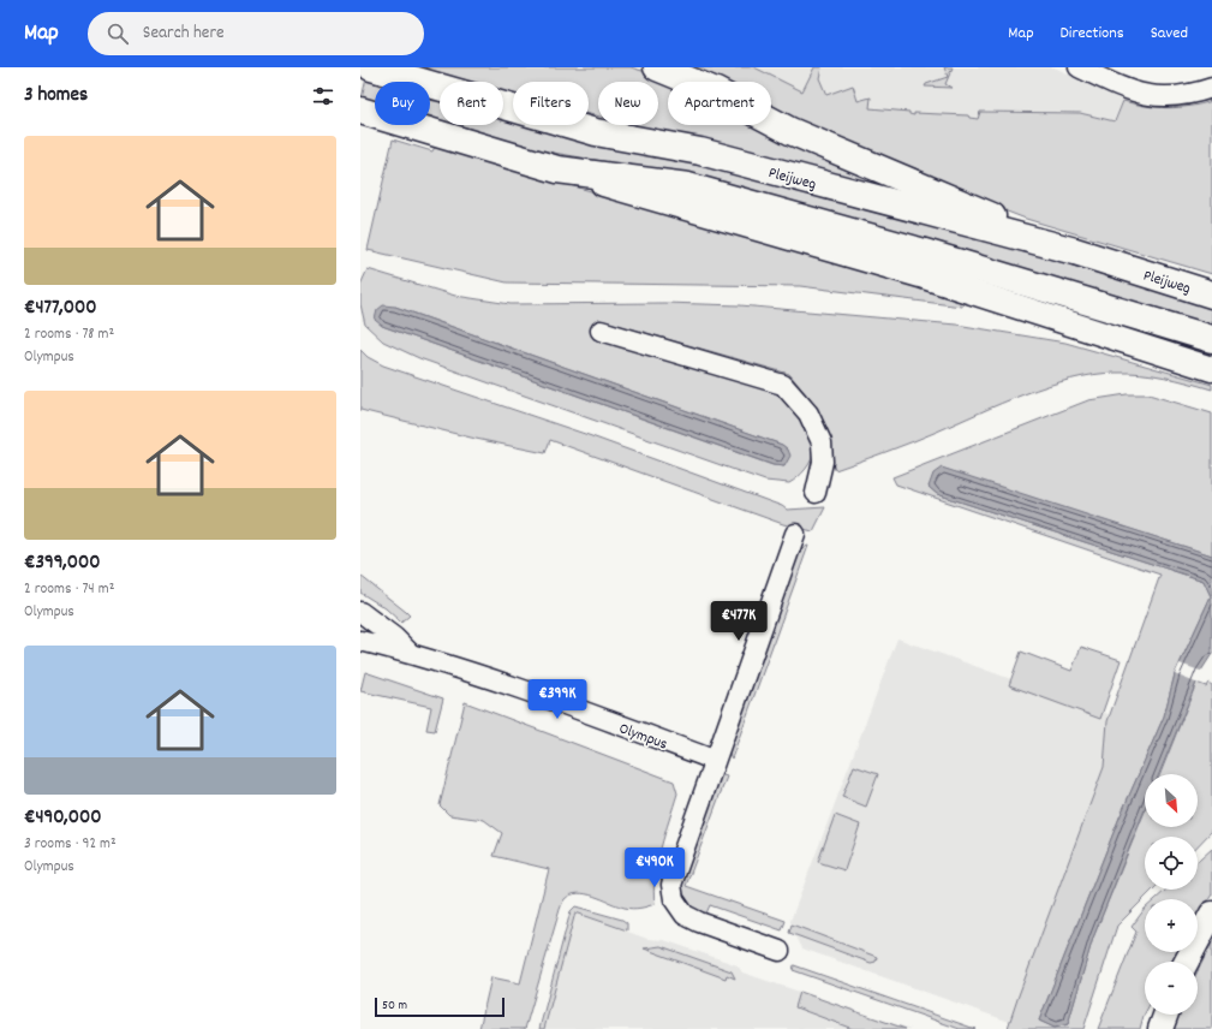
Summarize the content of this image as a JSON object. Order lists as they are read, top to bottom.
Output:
{
  "streets": {
    "highway": ["Pleijweg"],
    "street": ["Olympus"]
  },
  "scale_bar": "50 m",
  "north": "bottom right",
  "page": {
    "header": "Map",
    "search": "Search here",
    "nav": ["Map", "Directions", "Saved"],
    "heading": "3 homes",
    "chip": [
      "Buy",
      "Rent",
      "Filters",
      "New",
      "Apartment"
    ],
    "list": [
      {
        "name": "€477,000",
        "note": "2 rooms · 78 m² · Olympus"
      },
      {
        "name": "€399,000",
        "note": "2 rooms · 74 m² · Olympus"
      },
      {
        "name": "€490,000",
        "note": "3 rooms · 92 m² · Olympus"
      }
    ],
    "price": ["€477K", "€399K", "€490K"],
    "map_buttons": ["+", "−"],
    "scale": "50 m"
  }
}
